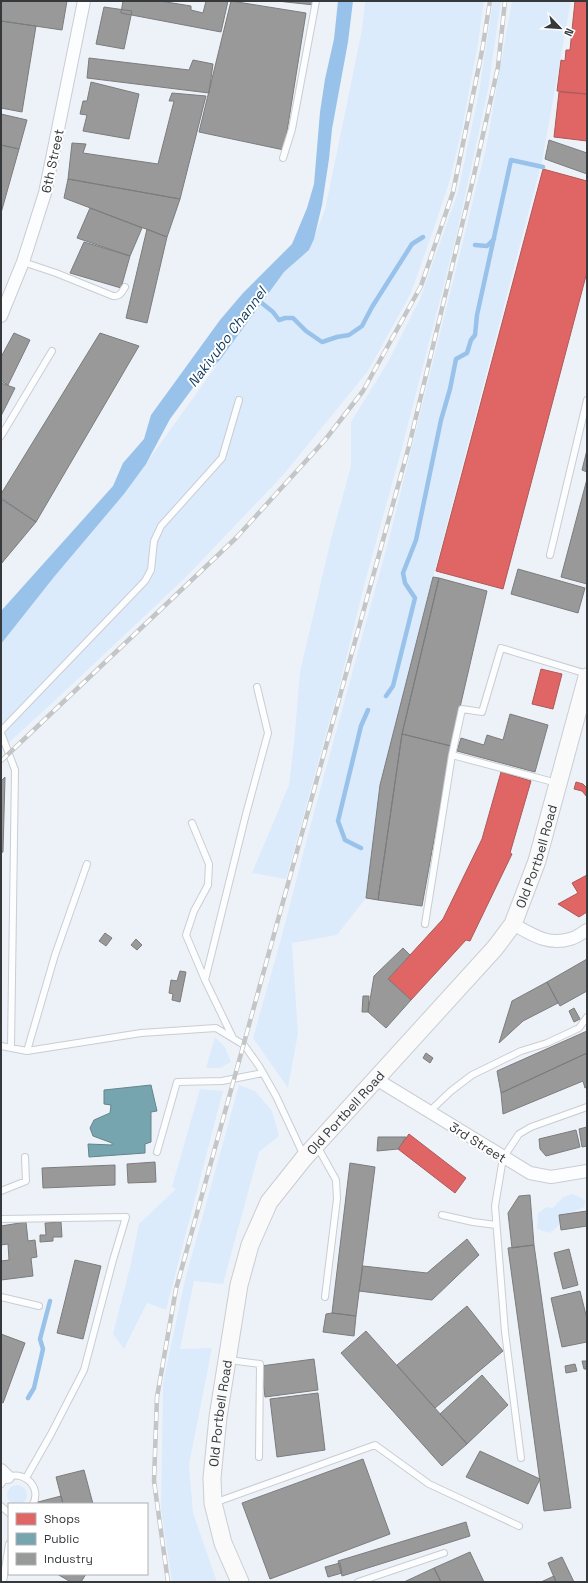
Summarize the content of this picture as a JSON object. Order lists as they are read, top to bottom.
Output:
{
  "streets": {
    "main road": ["Old Portbell Road"],
    "street": ["6th Street", "3rd Street"]
  },
  "crossings": [
    ["Old Portbell Road", "3rd Street"]
  ],
  "water": ["Nakivubo Channel"],
  "legend": ["Shops", "Public", "Industry"],
  "north": "bottom right"
}
